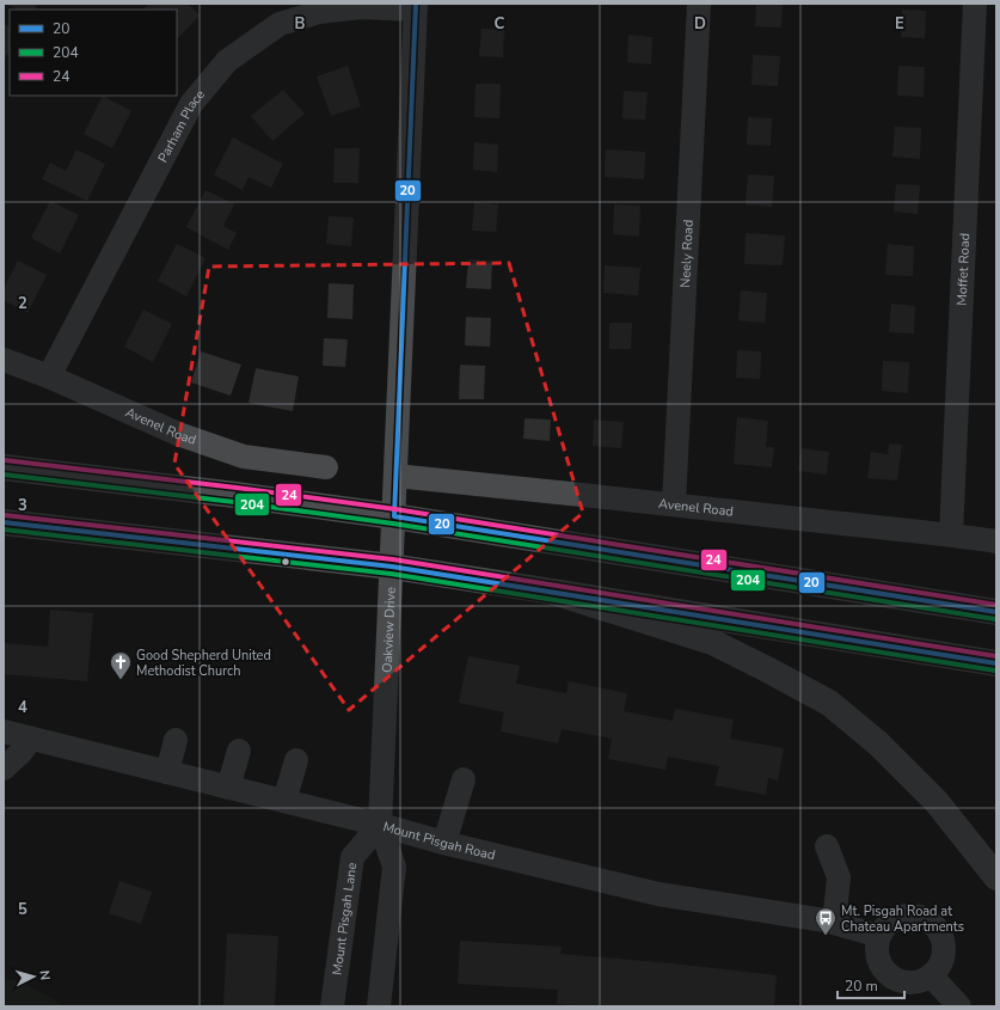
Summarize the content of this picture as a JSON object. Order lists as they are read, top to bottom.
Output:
{
  "streets": {
    "street": [
      "Parham Place",
      "Neely Road",
      "Moffet Road",
      "Avenel Road",
      "Oakview Drive",
      "Mount Pisgah Road",
      "Mount Pisgah Lane"
    ]
  },
  "crossings": [
    ["Parham Place", "Avenel Road"],
    ["Parham Place", "Oakview Drive"],
    ["Neely Road", "Avenel Road"],
    ["Moffet Road", "Avenel Road"],
    ["Avenel Road", "Oakview Drive"],
    ["Oakview Drive", "Mount Pisgah Road"],
    ["Oakview Drive", "Mount Pisgah Lane"],
    ["Mount Pisgah Road", "Mount Pisgah Lane"]
  ],
  "places": {
    "church": ["Good Shepherd United Methodist Church"],
    "bus stop": ["Mt. Pisgah Road at Chateau Apartments"]
  },
  "lines": ["transit line 20", "transit line 24", "transit line 204"],
  "legend": ["20", "204", "24"],
  "scale_bar": "20 m",
  "north": "right",
  "grid": {
    "columns": [
      "B",
      "C",
      "D",
      "E"
    ],
    "rows": [
      "2",
      "3",
      "4",
      "5"
    ]
  }
}
